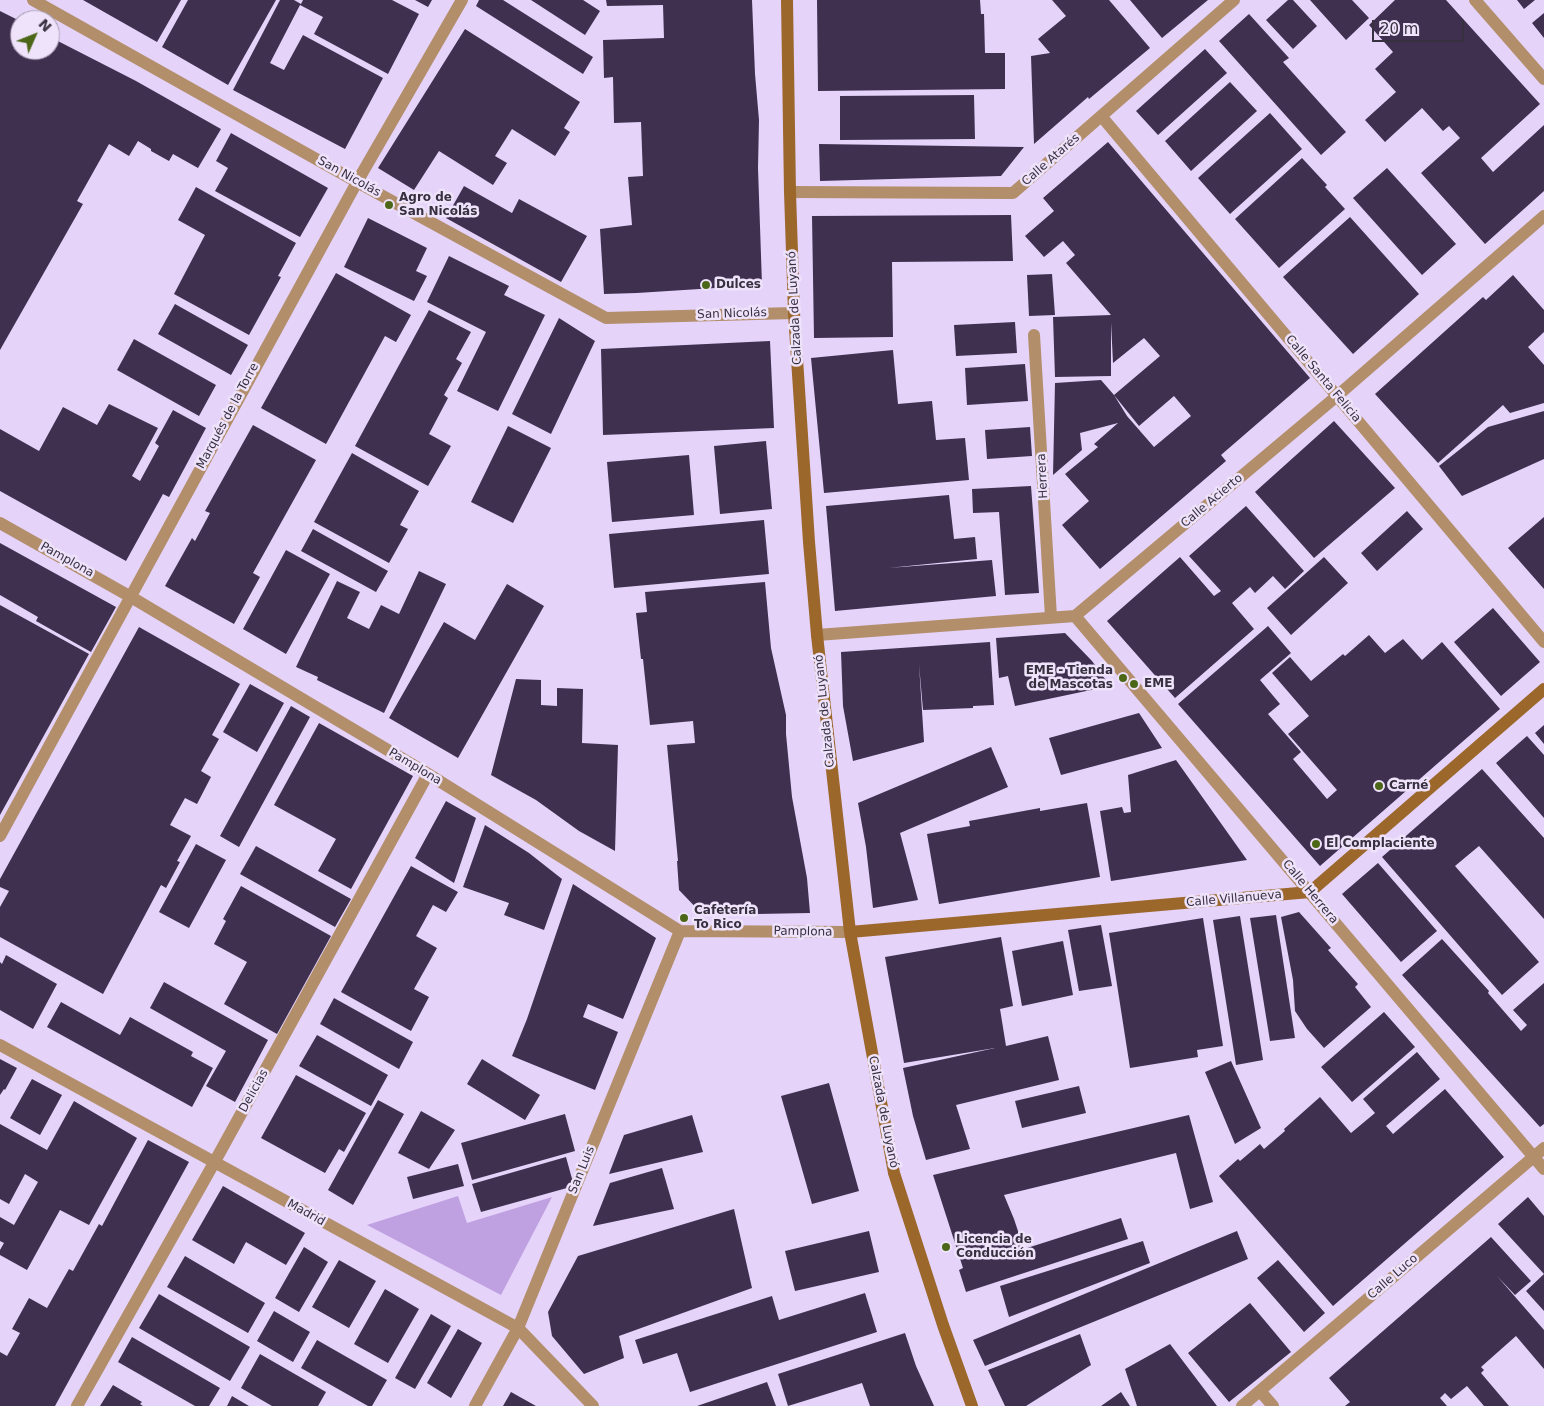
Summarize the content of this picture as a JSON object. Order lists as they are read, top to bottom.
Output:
{
  "streets": {
    "main road": ["Calzada de Luyanó", "Calle Villanueva"],
    "street": [
      "Calle Atarés",
      "San Nicolás",
      "Calle Santa Felicia",
      "Marqués de la Torre",
      "Herrera",
      "Calle Acierto",
      "Pamplona",
      "Calle Herrera",
      "Delicias",
      "San Luis",
      "Madrid",
      "Calle Luco"
    ]
  },
  "crossings": [
    ["Calle Atarés", "Calzada de Luyanó"],
    ["Calle Atarés", "Calle Santa Felicia"],
    ["San Nicolás", "Calzada de Luyanó"],
    ["San Nicolás", "Marqués de la Torre"],
    ["Calzada de Luyanó", "Pamplona"],
    ["Calzada de Luyanó", "Calle Villanueva"],
    ["Calle Santa Felicia", "Calle Acierto"],
    ["Marqués de la Torre", "Pamplona"],
    ["Calle Acierto", "Calle Herrera"],
    ["Pamplona", "Calle Villanueva"],
    ["Pamplona", "Delicias"],
    ["Pamplona", "San Luis"],
    ["Calle Herrera", "Calle Villanueva"],
    ["Calle Herrera", "Calle Luco"],
    ["Delicias", "Madrid"],
    ["San Luis", "Madrid"]
  ],
  "places": [
    "Agro de San Nicolás",
    "Dulces",
    "EME - Tienda de Mascotas",
    "EME",
    "Carné",
    "El Complaciente",
    "Cafetería To Rico",
    "Licencia de Conducción"
  ],
  "scale_bar": "20 m",
  "north": "top right"
}
